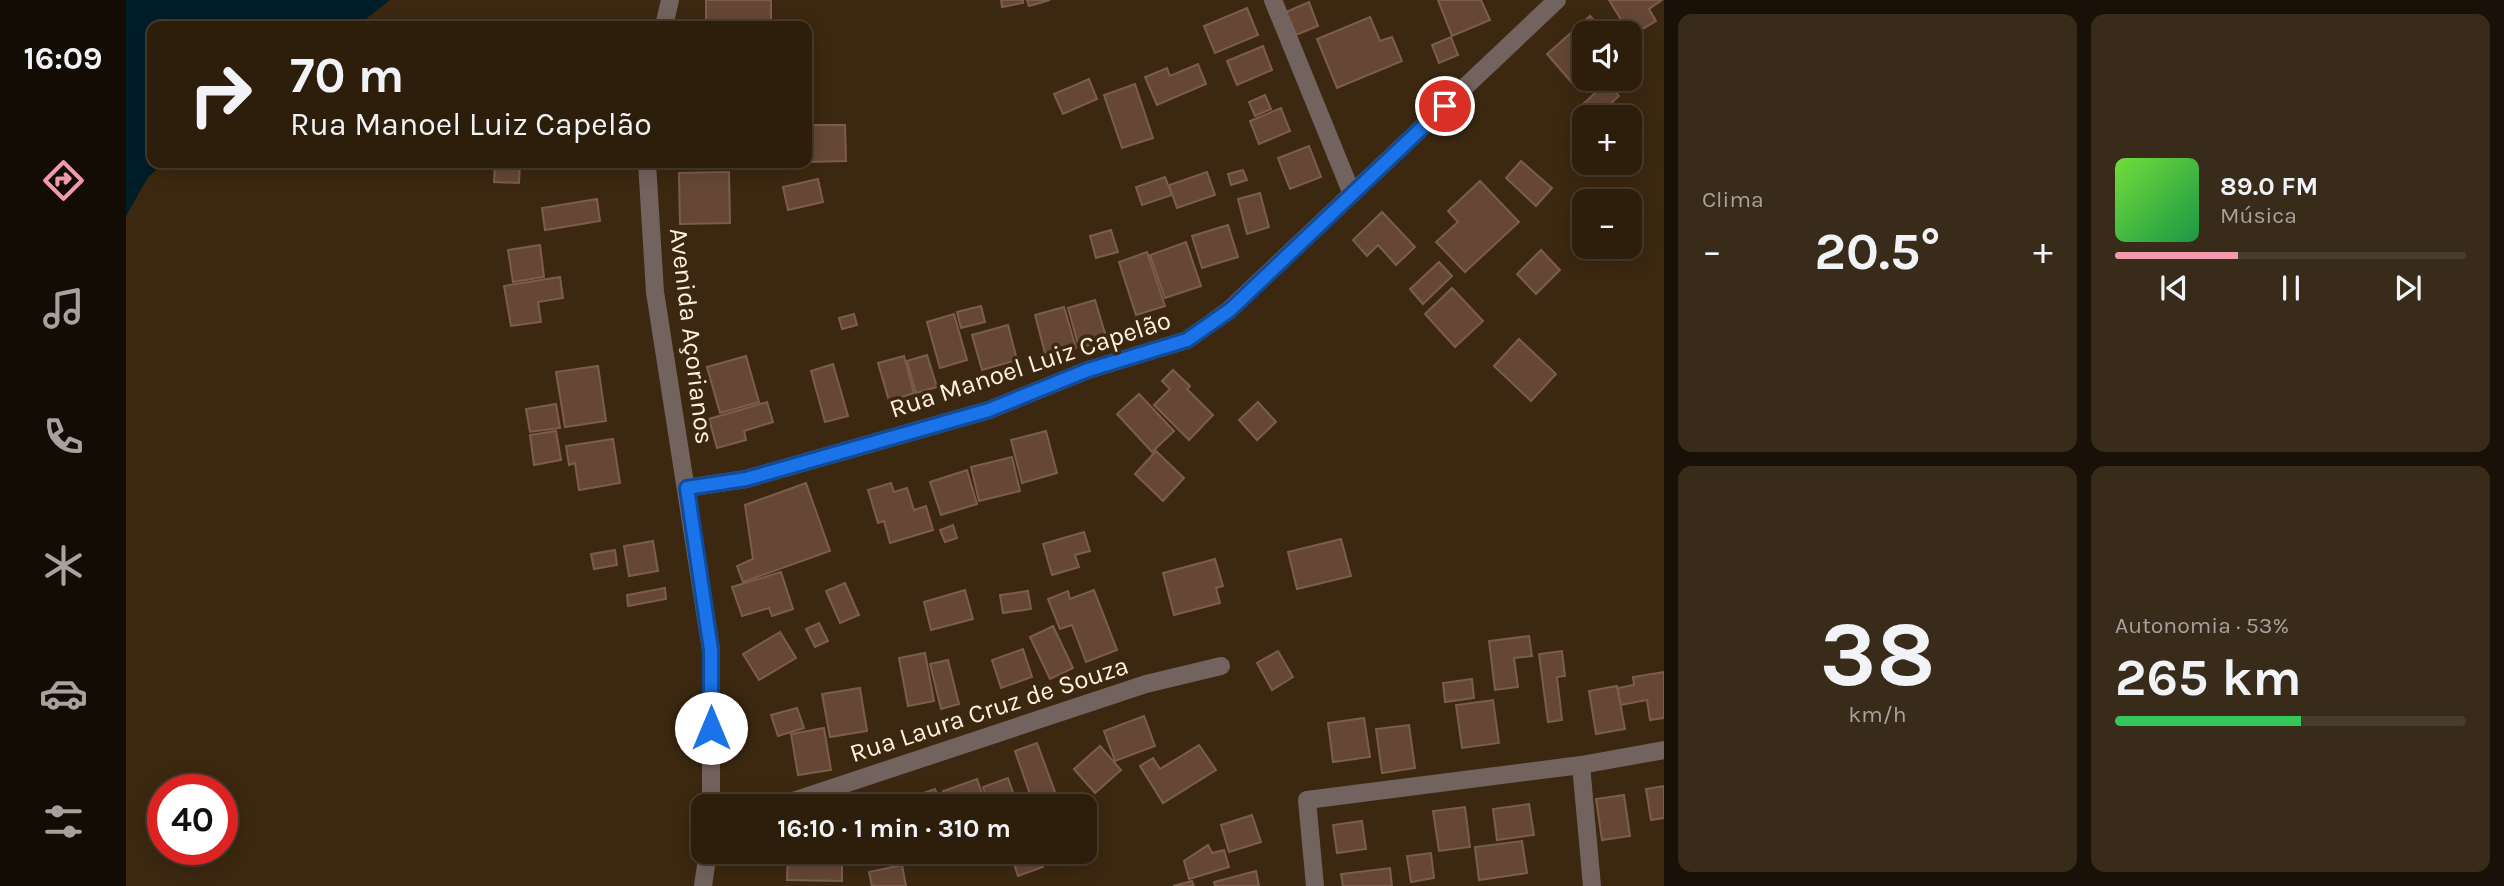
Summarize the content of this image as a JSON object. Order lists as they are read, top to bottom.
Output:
{
  "streets": {
    "street": ["Avenida Açorianos", "Rua Manoel Luiz Capelão", "Rua Laura Cruz de Souza"]
  },
  "crossings": [
    ["Avenida Açorianos", "Rua Manoel Luiz Capelão"]
  ],
  "page": {
    "tabs": "16:09",
    "tile": [
      "Clima",
      ["38", "km/h"],
      ["Autonomia · 53%", "265 km"]
    ],
    "map_buttons": ["+", "−"],
    "turn": ["70 m", "Rua Manoel Luiz Capelão"],
    "song": ["89.0 FM", "Música"],
    "heat": ["−", "20.5°", "+"],
    "limit": "40",
    "trip": "16:10 · 1 min · 310 m"
  }
}
